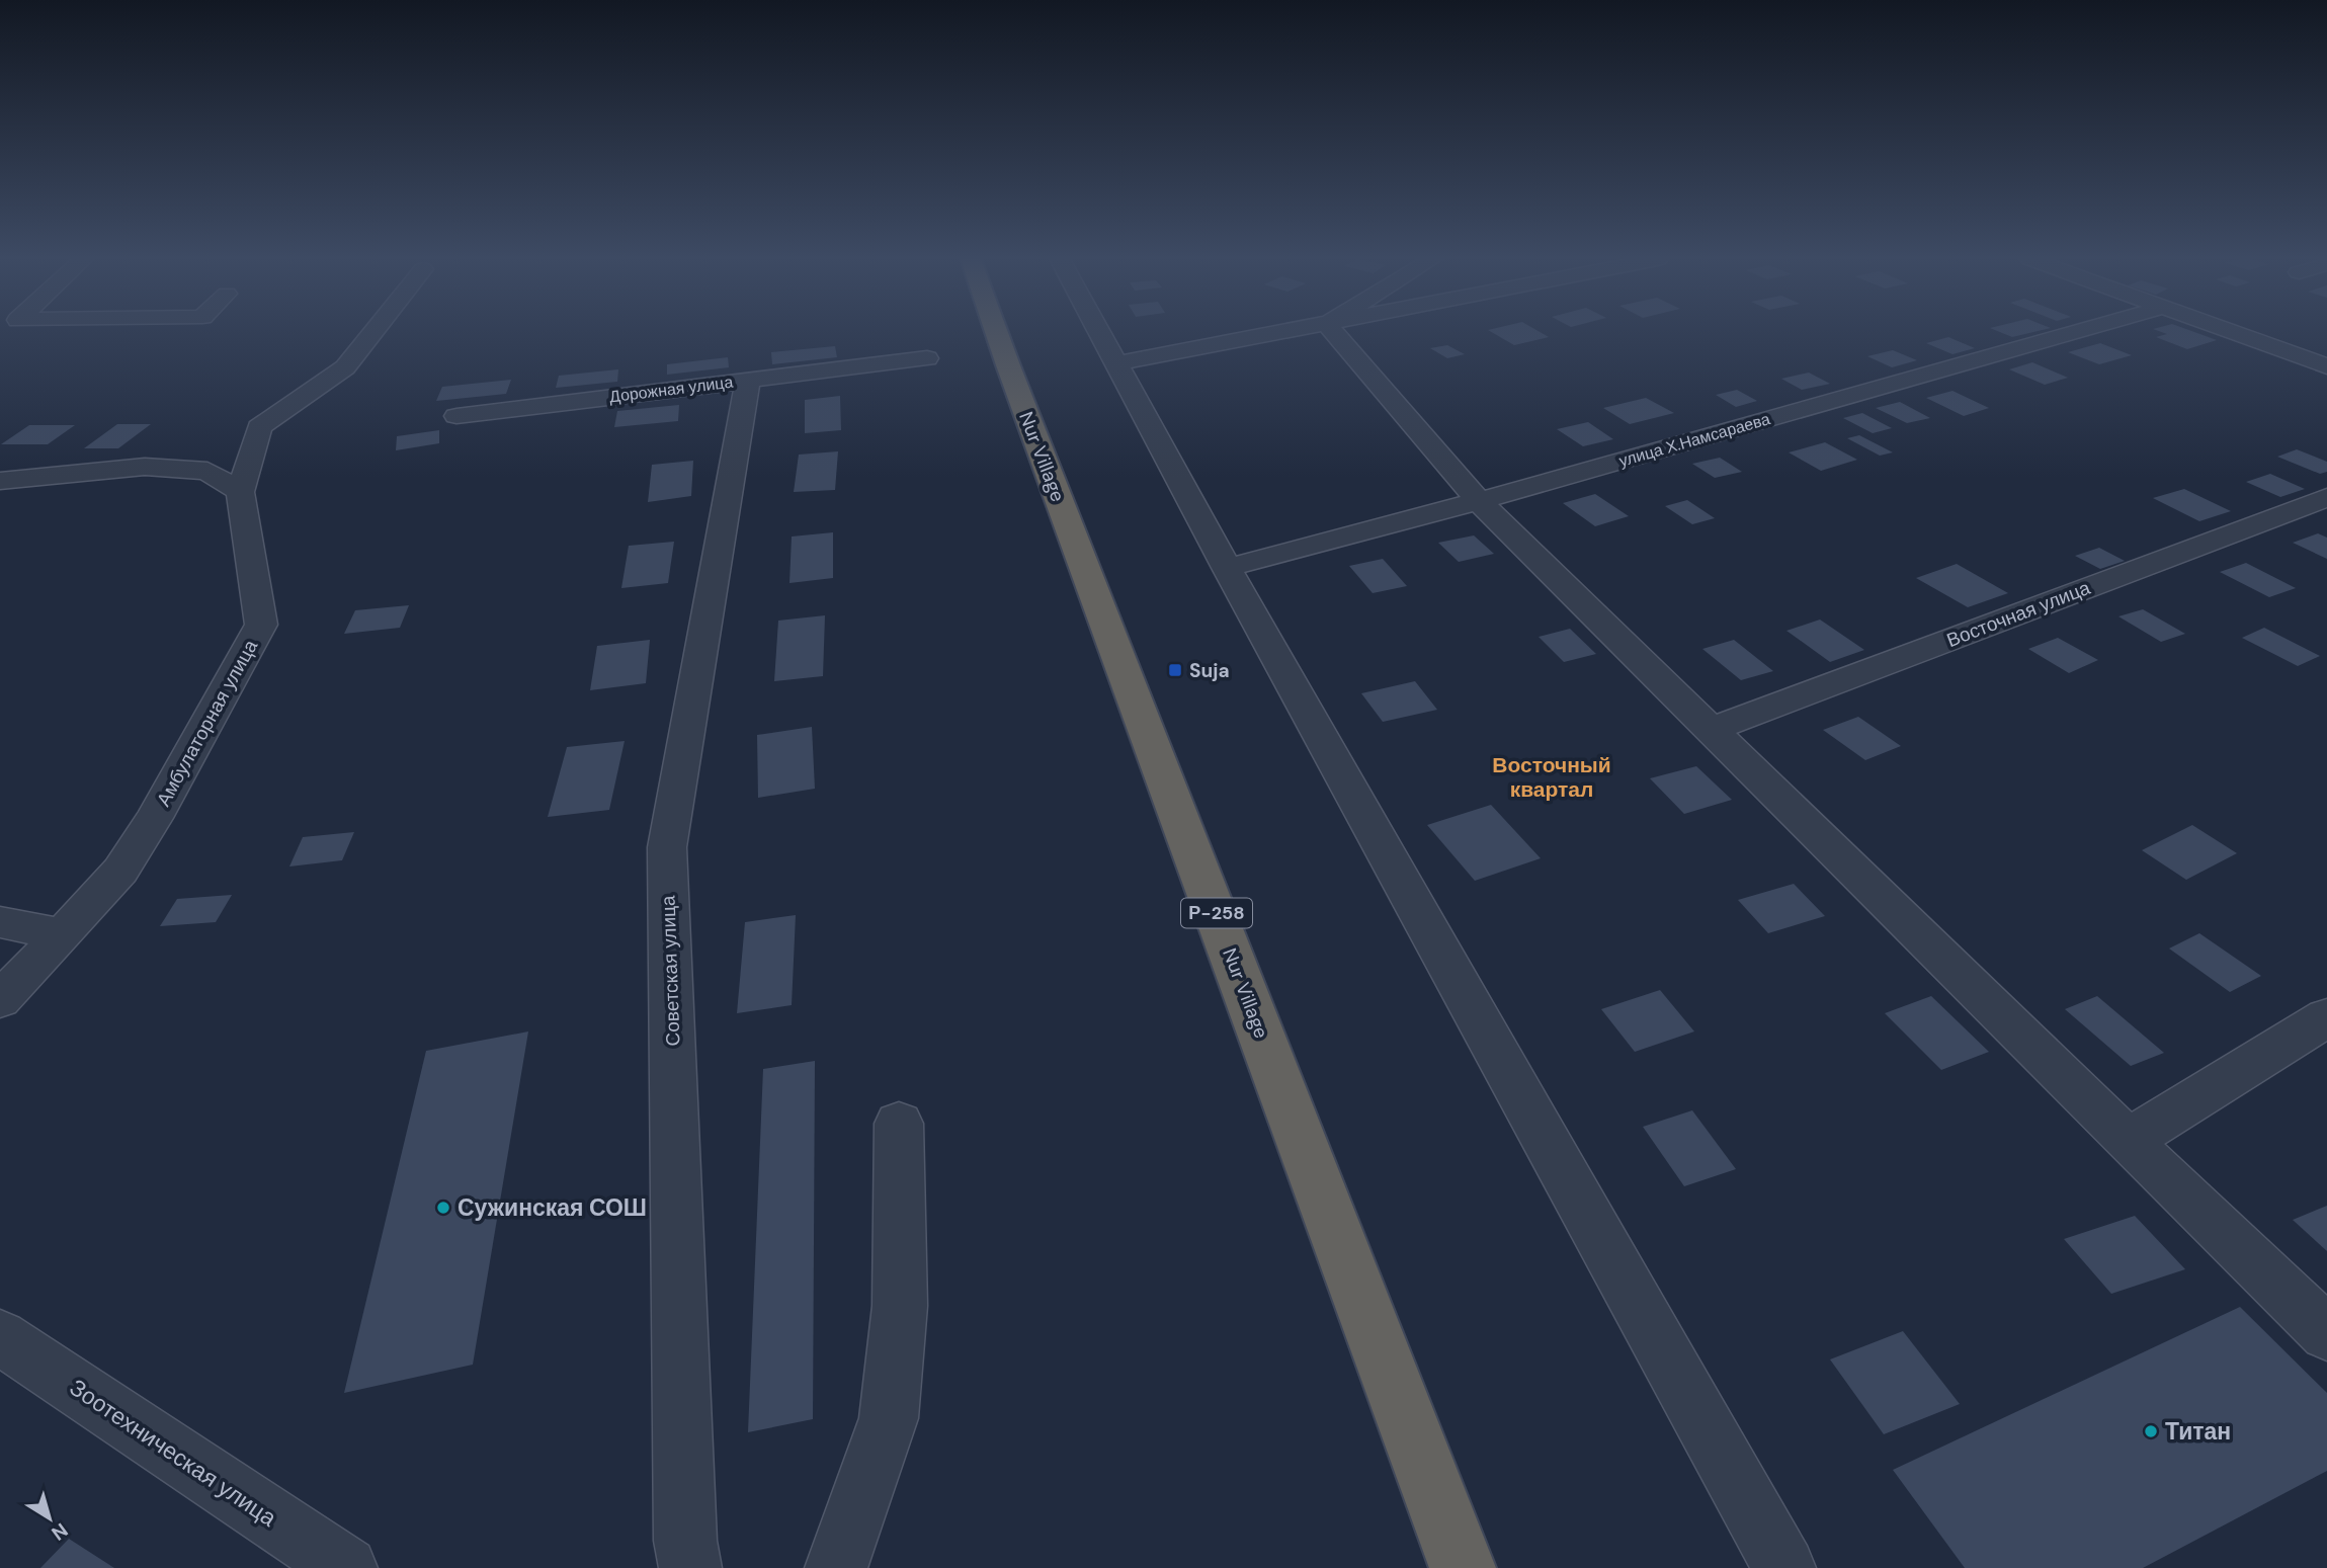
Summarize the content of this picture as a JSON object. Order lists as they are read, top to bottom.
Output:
{
  "streets": {
    "highway": ["Nur Village", "Р-258"],
    "street": [
      "Дорожная улица",
      "улица Х.Намсараева",
      "Восточная улица",
      "Амбулаторная улица",
      "Советская улица",
      "Зоотехническая улица"
    ]
  },
  "crossings": [
    ["Дорожная улица", "Советская улица"]
  ],
  "districts": ["Восточный квартал"],
  "places": {
    "transit": ["Suja"],
    "other": ["Сужинская СОШ", "Титан"]
  },
  "north": "bottom right"
}
